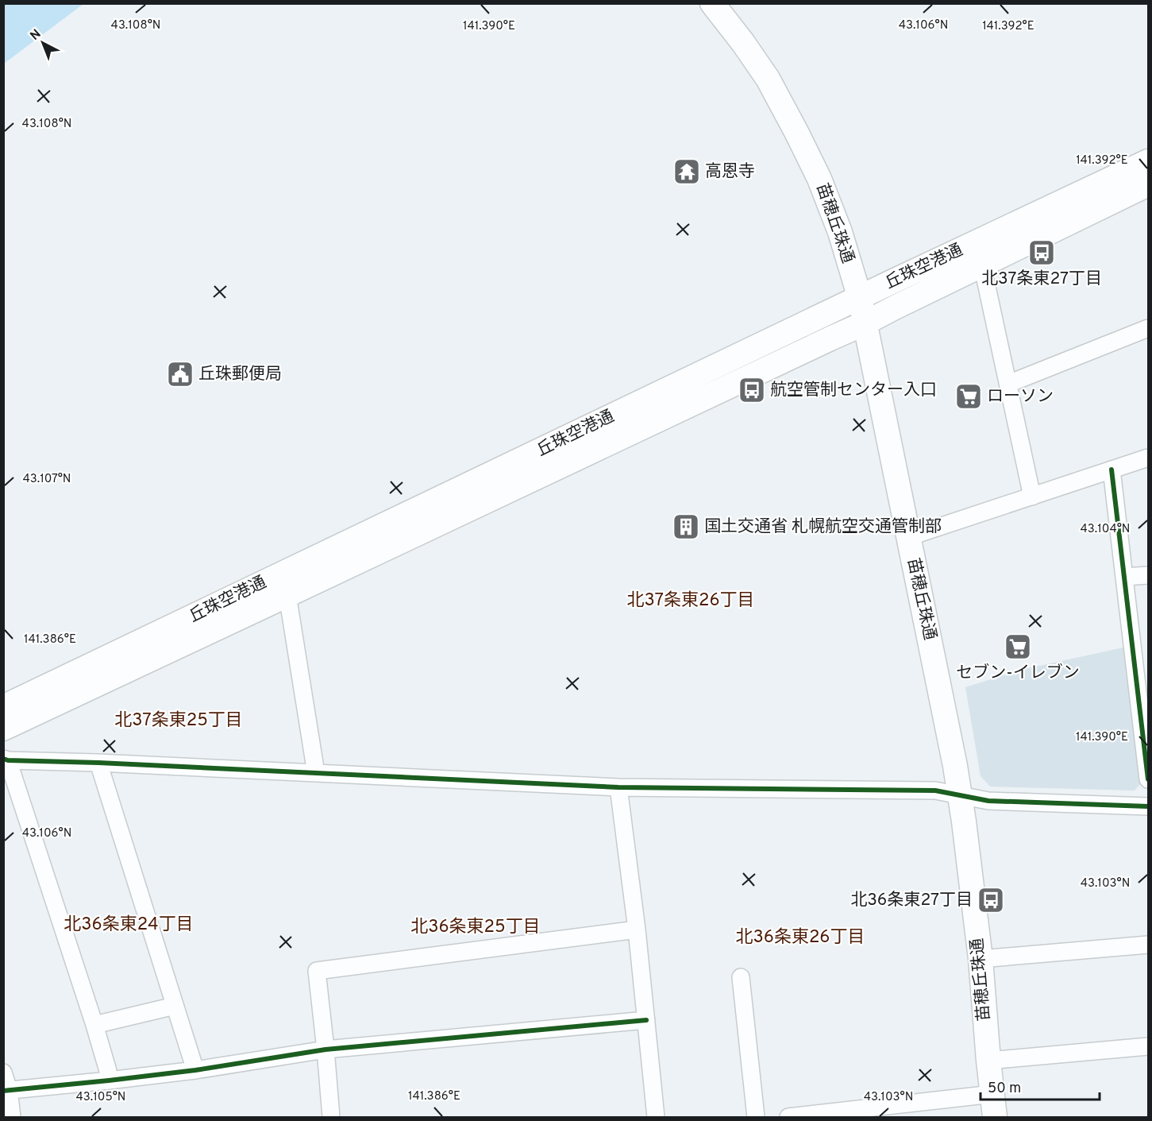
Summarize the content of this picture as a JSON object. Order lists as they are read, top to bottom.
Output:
{
  "streets": {
    "main road": ["苗穂丘珠通", "丘珠空港通"]
  },
  "crossings": [
    ["苗穂丘珠通", "丘珠空港通"]
  ],
  "districts": [
    "北37条東26丁目",
    "北37条東25丁目",
    "北36条東24丁目",
    "北36条東25丁目",
    "北36条東26丁目"
  ],
  "places": {
    "temple": ["高恩寺"],
    "bus stop": ["北37条東27丁目", "航空管制センター入口", "北36条東27丁目"],
    "public building": ["丘珠郵便局"],
    "supermarket": ["ローソン", "セブン-イレブン"],
    "building": ["国土交通省 札幌航空交通管制部"]
  },
  "scale_bar": "50 m",
  "north": "top left",
  "coordinates": [
    "43.108°N",
    "43.106°N",
    "141.390°E",
    "141.392°E",
    "43.107°N",
    "43.104°N",
    "141.386°E",
    "43.103°N",
    "43.105°N"
  ]
}
